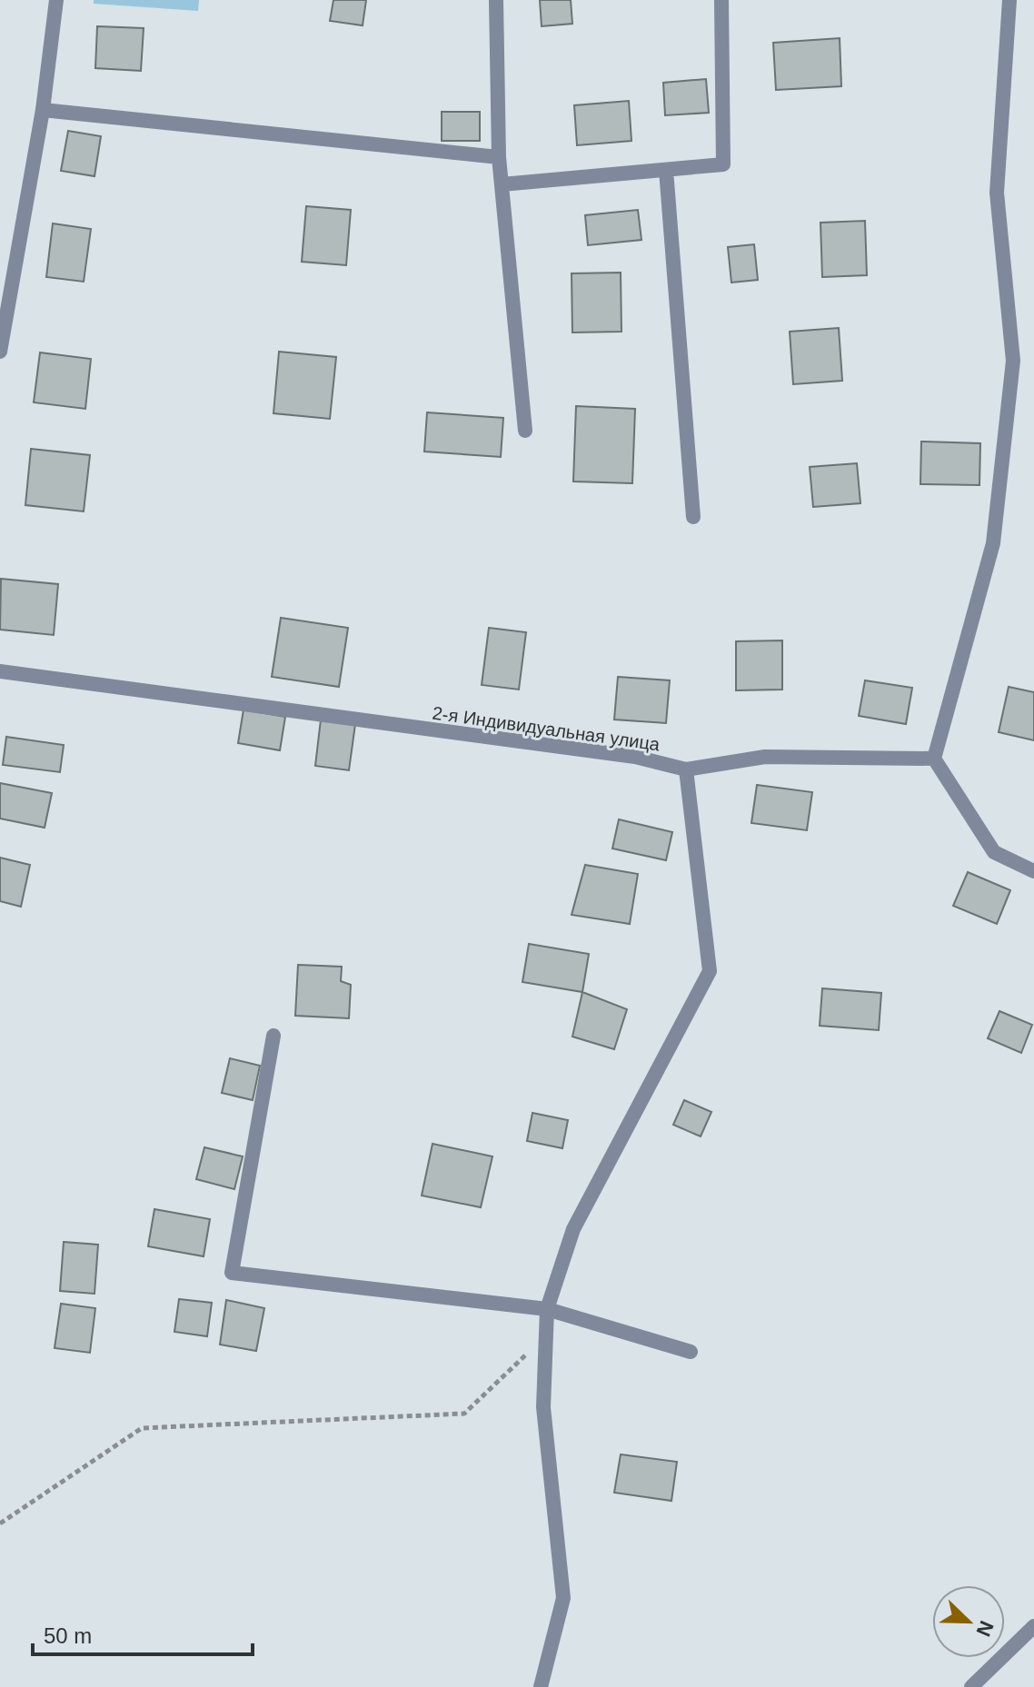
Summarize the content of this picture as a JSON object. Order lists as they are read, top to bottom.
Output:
{
  "streets": {
    "street": ["2-я Индивидуальная улица"]
  },
  "scale_bar": "50 m",
  "north": "bottom right"
}
